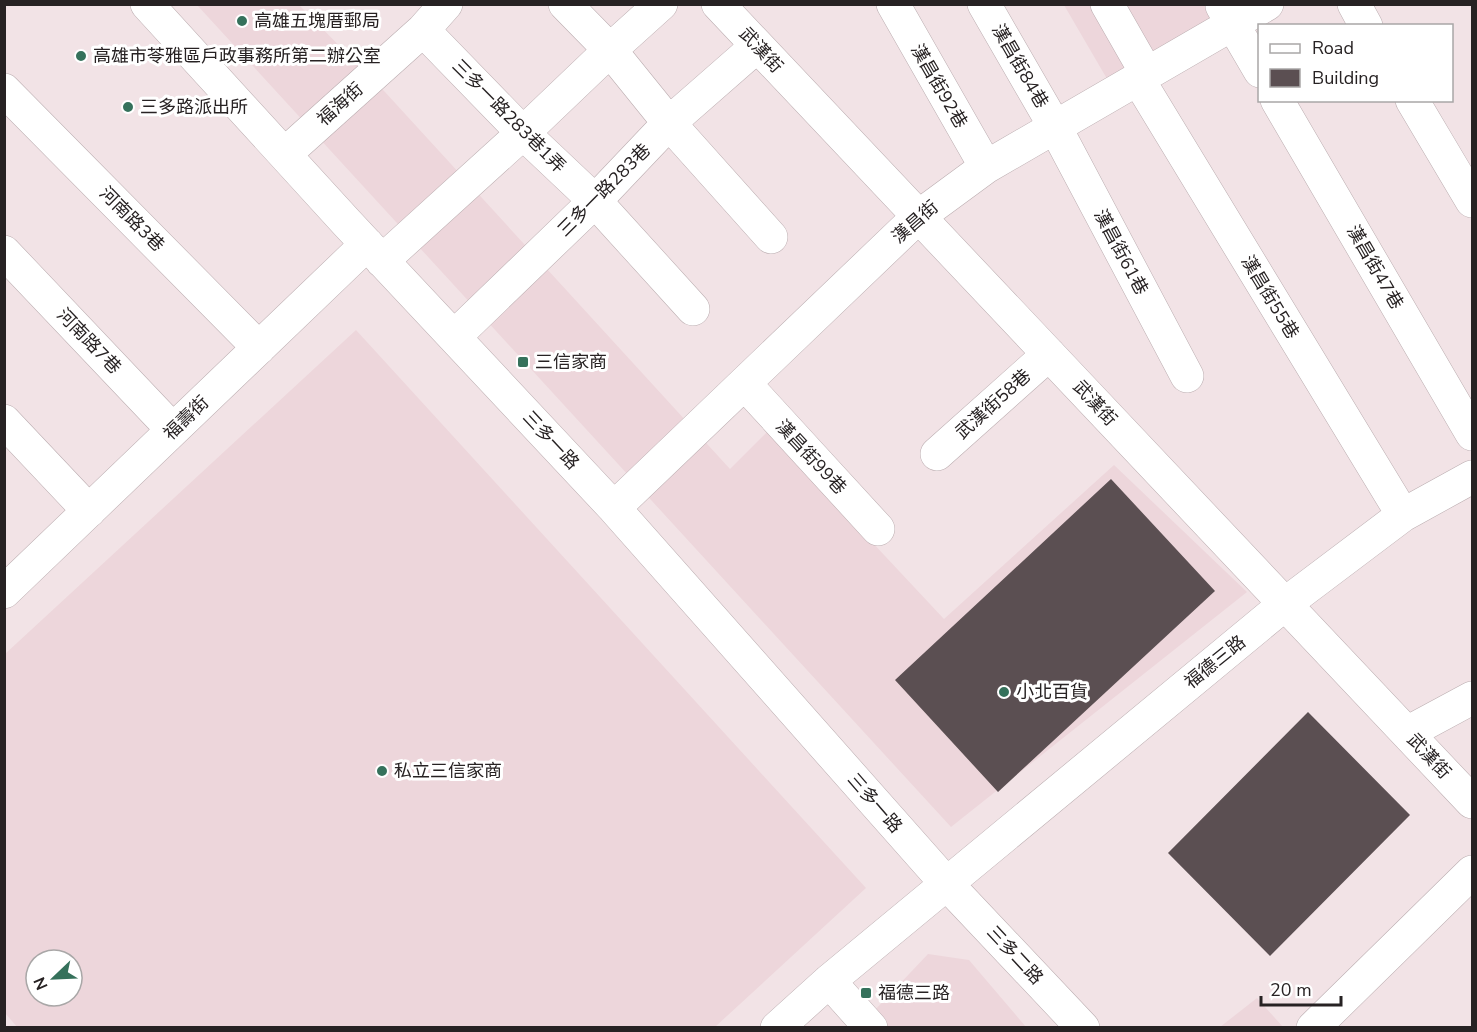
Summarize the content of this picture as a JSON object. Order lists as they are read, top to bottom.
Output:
{
  "streets": {
    "street": [
      "武漢街",
      "漢昌街84巷",
      "漢昌街92巷",
      "福海街",
      "三多一路283巷1弄",
      "三多一路283巷",
      "河南路3巷",
      "漢昌街",
      "漢昌街61巷",
      "漢昌街47巷",
      "漢昌街55巷",
      "河南路7巷",
      "武漢街58巷",
      "福壽街",
      "三多一路",
      "漢昌街99巷",
      "福德三路",
      "三多二路"
    ]
  },
  "crossings": [
    ["武漢街", "三多一路283巷"],
    ["武漢街", "漢昌街"],
    ["武漢街", "武漢街58巷"],
    ["武漢街", "福德三路"],
    ["漢昌街84巷", "漢昌街"],
    ["漢昌街84巷", "漢昌街61巷"],
    ["漢昌街92巷", "漢昌街"],
    ["福海街", "三多一路283巷1弄"],
    ["福海街", "三多一路"],
    ["三多一路283巷1弄", "三多一路283巷"],
    ["三多一路283巷1弄", "福壽街"],
    ["三多一路283巷", "三多一路"],
    ["河南路3巷", "福壽街"],
    ["漢昌街", "漢昌街61巷"],
    ["漢昌街", "漢昌街55巷"],
    ["漢昌街", "三多一路"],
    ["漢昌街", "漢昌街99巷"],
    ["漢昌街55巷", "福德三路"],
    ["河南路7巷", "福壽街"],
    ["福壽街", "三多一路"],
    ["三多一路", "福德三路"],
    ["三多一路", "三多二路"],
    ["福德三路", "三多二路"]
  ],
  "places": {
    "other": [
      "高雄五塊厝郵局",
      "高雄市苓雅區戶政事務所第二辦公室",
      "三多路派出所",
      "小北百貨",
      "私立三信家商"
    ],
    "transit": ["三信家商", "福德三路"]
  },
  "legend": ["Road", "Building"],
  "scale_bar": "20 m",
  "north": "bottom left"
}
